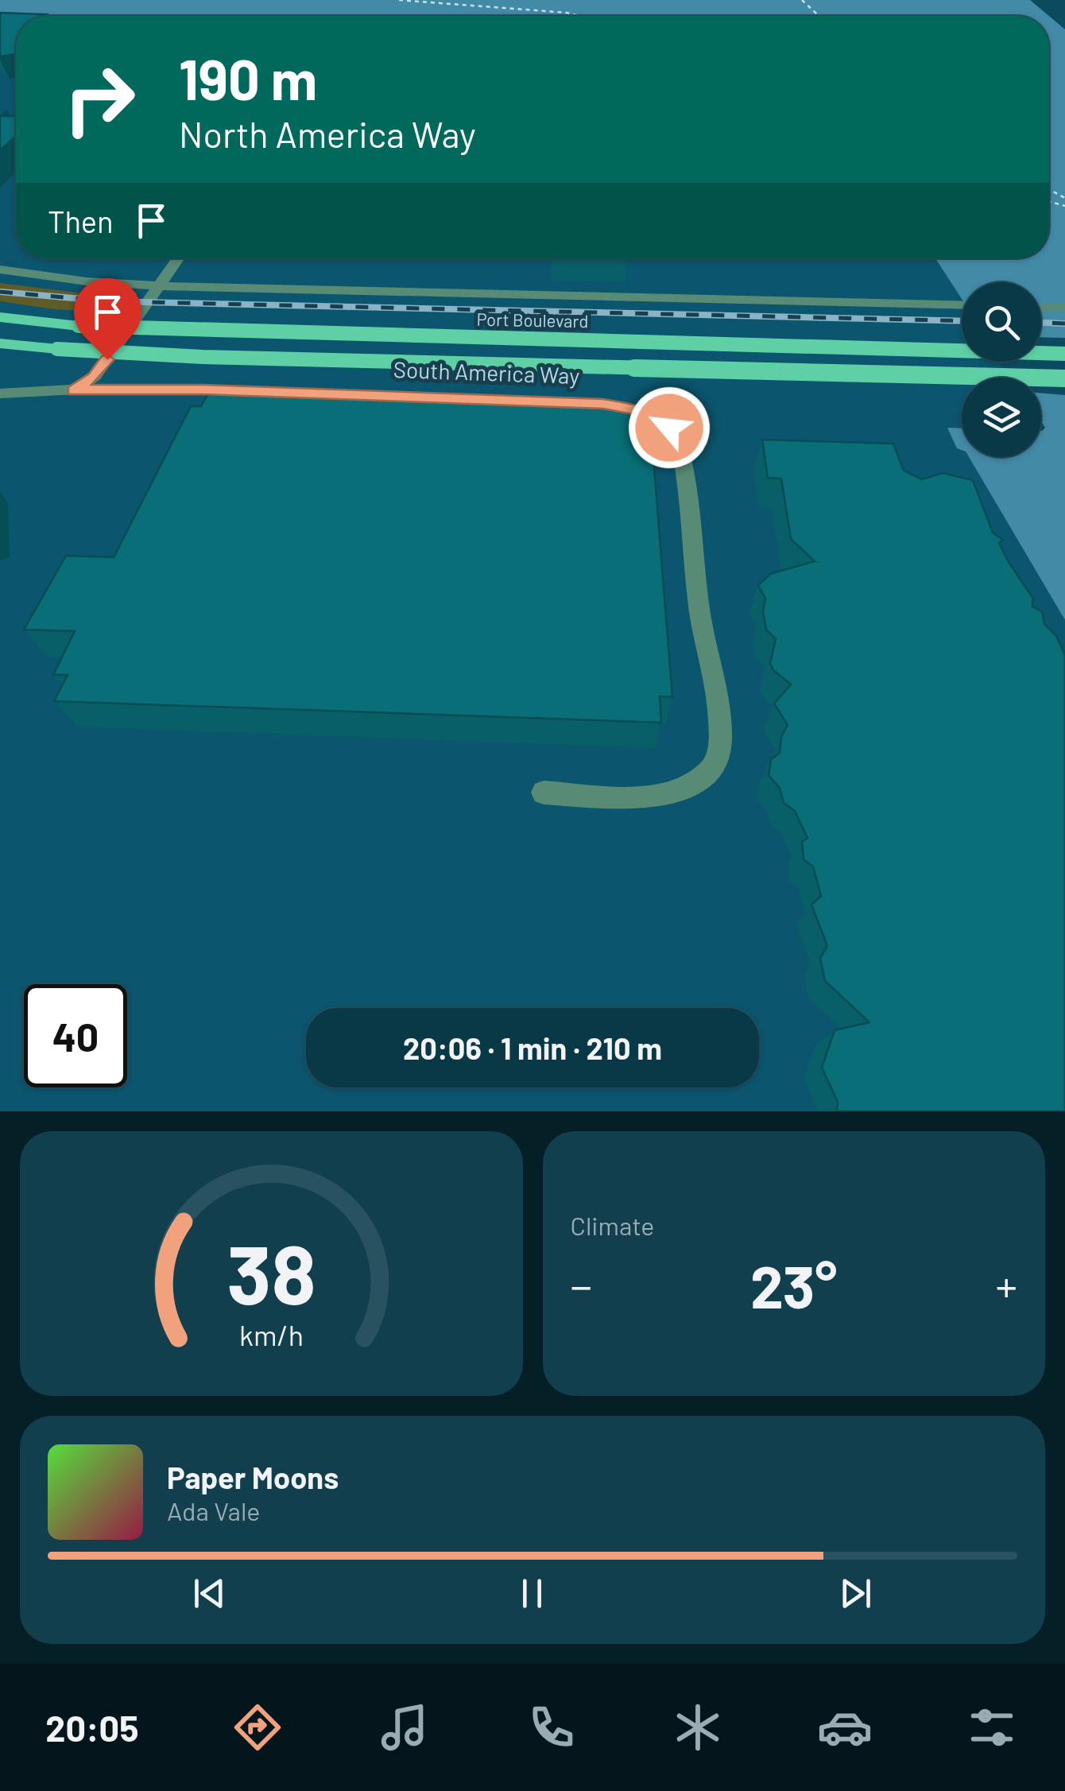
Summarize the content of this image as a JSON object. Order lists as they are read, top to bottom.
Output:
{
  "streets": {
    "main road": ["Port Boulevard"],
    "street": ["South America Way"]
  },
  "page": {
    "turn": ["190 m", "North America Way"],
    "then": "Then",
    "limit": "40",
    "trip": "20:06 · 1 min · 210 m",
    "tile": "Climate",
    "heat": ["−", "23°", "+"],
    "song": ["Paper Moons", "Ada Vale"],
    "tabs": "20:05",
    "gauge": ["38", "km/h"]
  }
}
